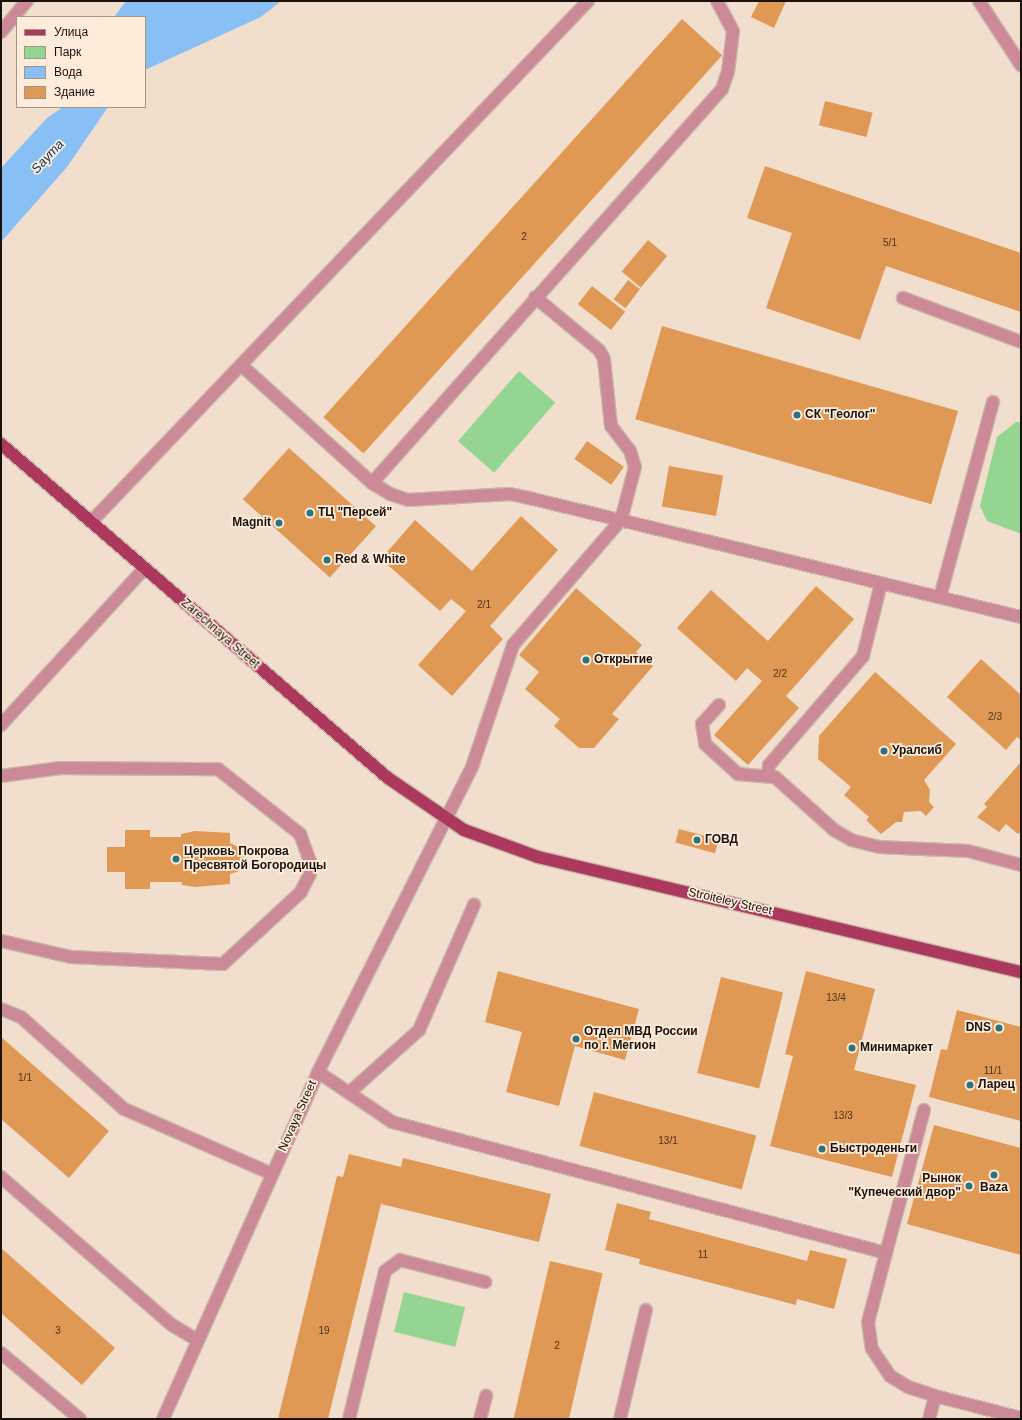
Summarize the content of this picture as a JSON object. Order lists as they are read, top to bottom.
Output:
{
  "streets": {
    "main road": ["Zarechnaya Street", "Stroiteley Street"],
    "street": ["Novaya Street"]
  },
  "crossings": [
    ["Zarechnaya Street", "Stroiteley Street"],
    ["Zarechnaya Street", "Novaya Street"],
    ["Stroiteley Street", "Novaya Street"]
  ],
  "water": ["Sayma"],
  "places": [
    "СК \"Геолог\"",
    "ТЦ \"Персей\"",
    "Magnit",
    "Red & White",
    "Открытие",
    "Уралсиб",
    "ГОВД",
    "Церковь Покрова Пресвятой Богородицы",
    "DNS",
    "Отдел МВД России по г. Мегион",
    "Минимаркет",
    "Ларец",
    "Быстроденьги",
    "Baza",
    "Рынок \"Купеческий двор\""
  ],
  "house_numbers": [
    "2",
    "5/1",
    "2/1",
    "2/2",
    "2/3",
    "13/4",
    "11/1",
    "1/1",
    "13/3",
    "13/1",
    "11",
    "3",
    "19",
    "2"
  ],
  "legend": [
    "Улица",
    "Парк",
    "Вода",
    "Здание"
  ]
}
